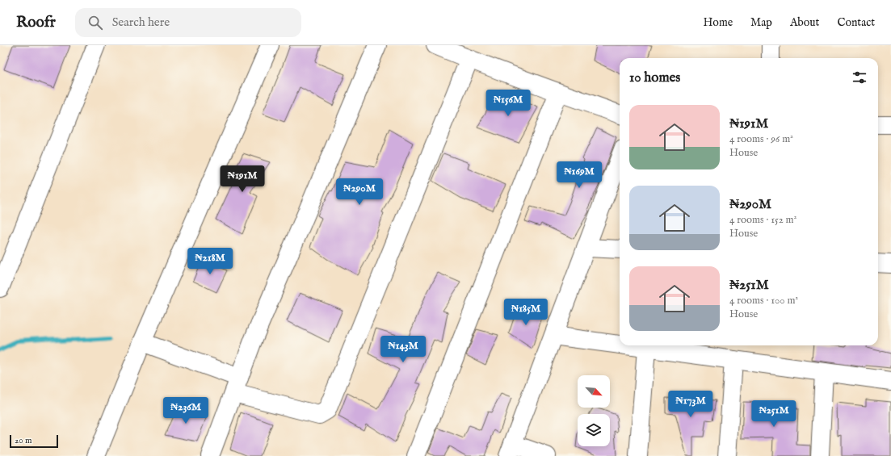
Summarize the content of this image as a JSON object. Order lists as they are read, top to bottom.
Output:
{
  "scale_bar": "20 m",
  "north": "bottom right",
  "page": {
    "header": "Roofr",
    "search": "Search here",
    "nav": [
      "Home",
      "Map",
      "About",
      "Contact"
    ],
    "heading": "10 homes",
    "price": [
      "₦156M",
      "₦169M",
      "₦191M",
      "₦290M",
      "₦218M",
      "₦185M",
      "₦143M",
      "₦173M",
      "₦236M",
      "₦251M"
    ],
    "list": [
      {
        "name": "₦191M",
        "note": "4 rooms · 96 m² · House"
      },
      {
        "name": "₦290M",
        "note": "4 rooms · 152 m² · House"
      },
      {
        "name": "₦251M",
        "note": "4 rooms · 100 m² · House"
      }
    ],
    "scale": "20 m"
  }
}
